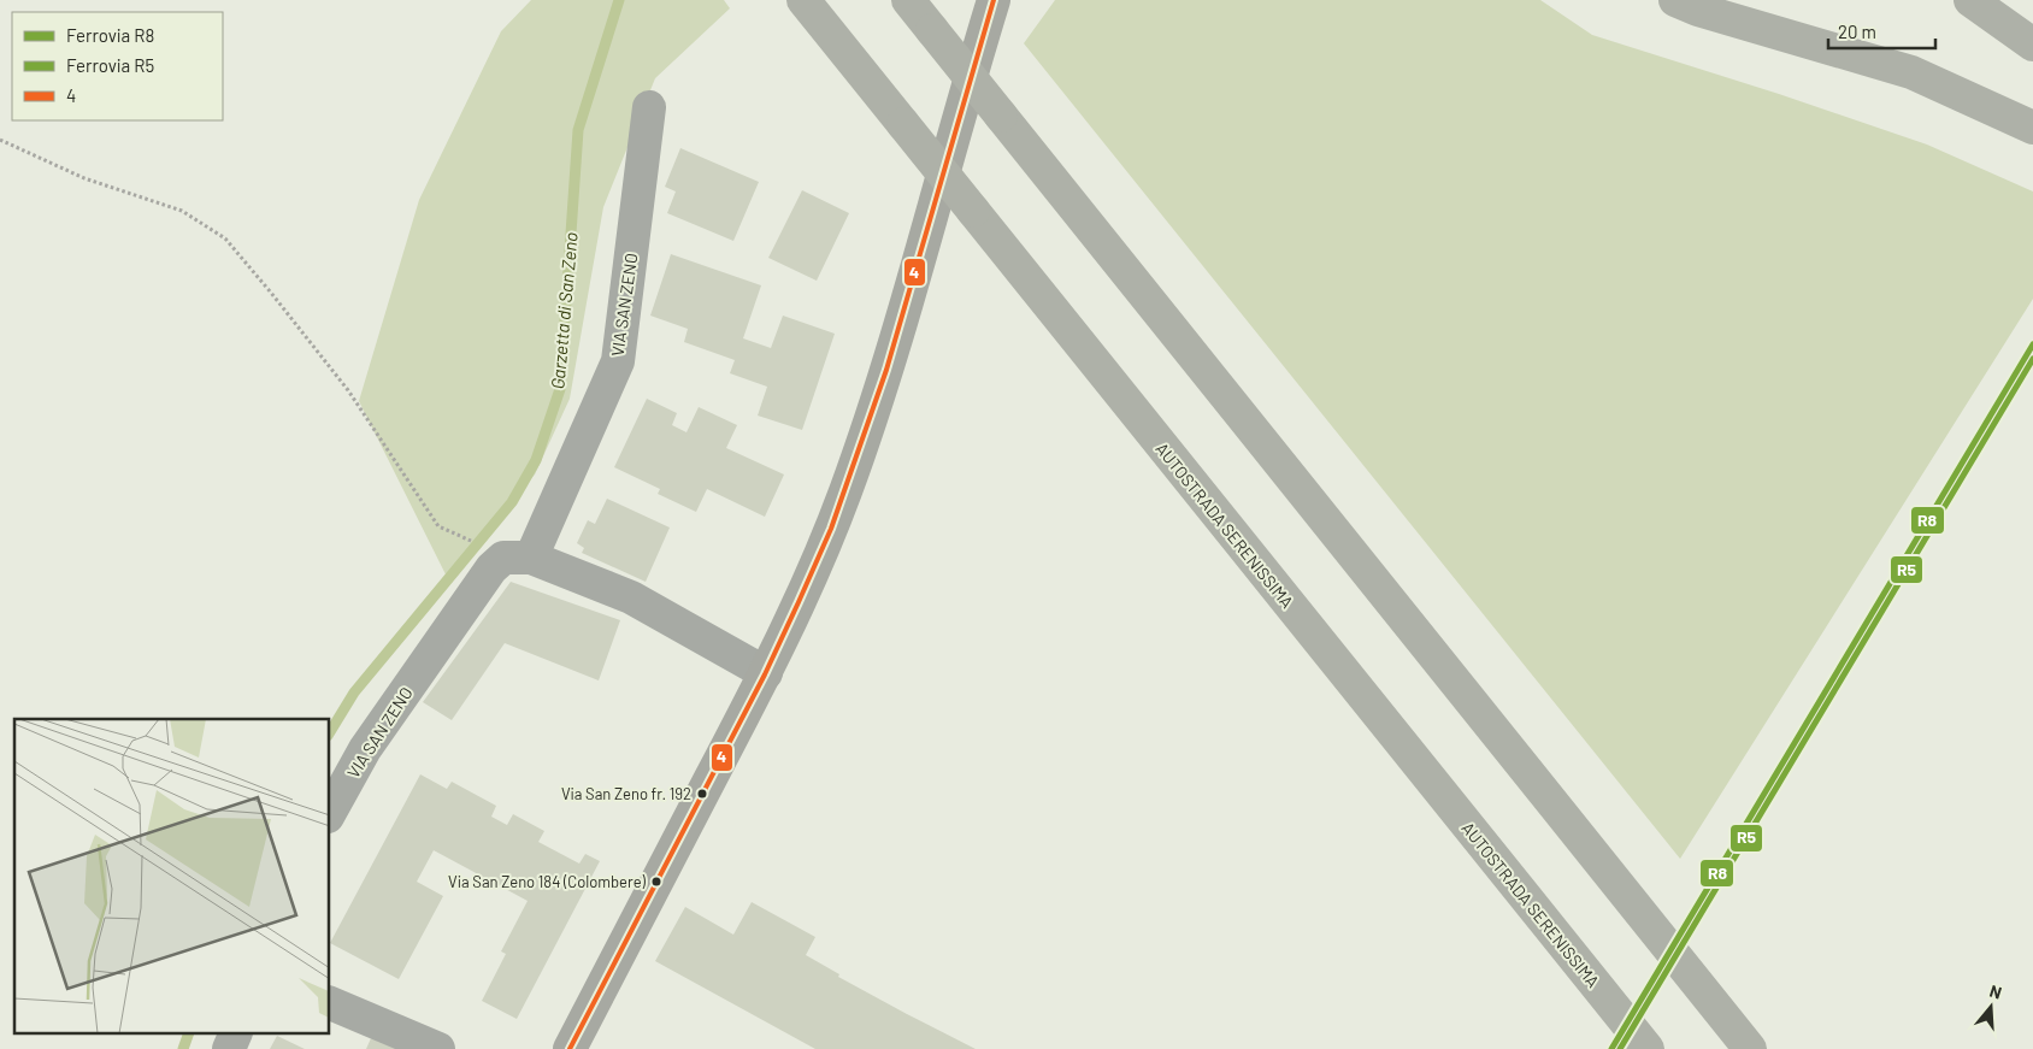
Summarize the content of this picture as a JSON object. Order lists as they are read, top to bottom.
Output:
{
  "streets": {
    "highway": ["AUTOSTRADA SERENISSIMA"],
    "street": ["VIA SAN ZENO"]
  },
  "water": ["Garzetta di San Zeno"],
  "places": ["Via San Zeno fr. 192", "Via San Zeno 184 (Colombere)"],
  "lines": ["transit line 4", "rail line R8", "rail line R5"],
  "legend": ["Ferrovia R8", "Ferrovia R5", "4"],
  "scale_bar": "20 m",
  "north": "top"
}
